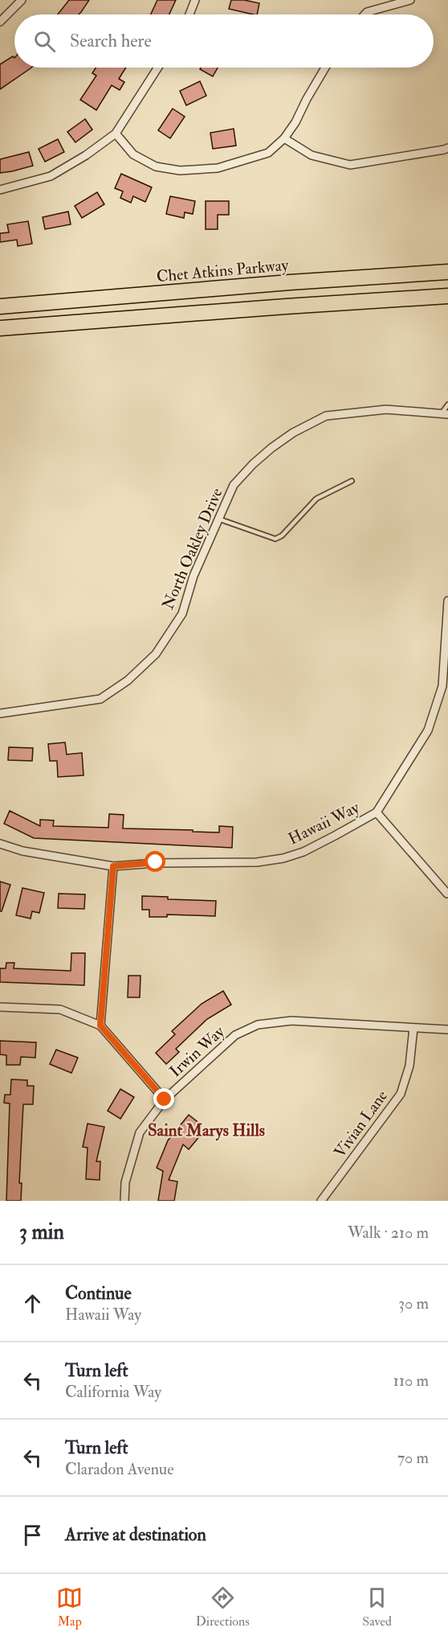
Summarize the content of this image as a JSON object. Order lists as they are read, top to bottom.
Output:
{
  "streets": {
    "highway": ["Chet Atkins Parkway"],
    "street": [
      "North Oakley Drive",
      "Hawaii Way",
      "Irwin Way",
      "Vivian Lane"
    ]
  },
  "crossings": [
    ["Irwin Way", "Vivian Lane"]
  ],
  "districts": ["Saint Marys Hills"],
  "page": {
    "search": "Search here",
    "heading": ["3 min", "Walk · 210 m"],
    "list": [
      ["Continue", "Hawaii Way", "30 m"],
      ["Turn left", "California Way", "110 m"],
      ["Turn left", "Claradon Avenue", "70 m"],
      "Arrive at destination"
    ],
    "nav": ["Map", "Directions", "Saved"]
  }
}
